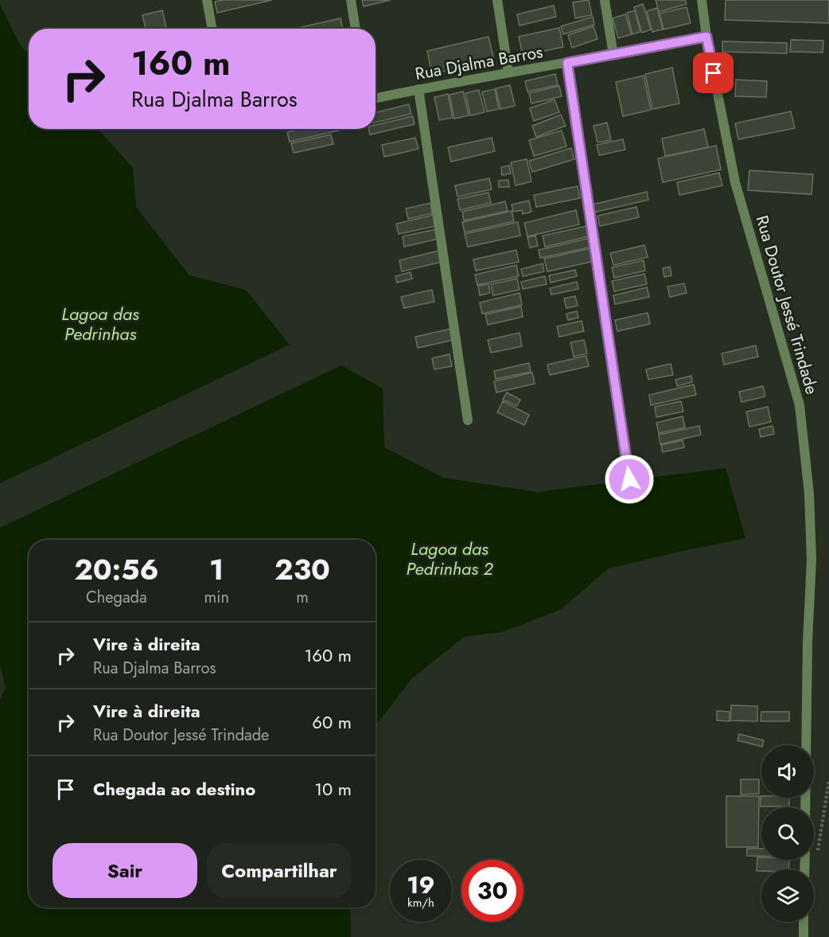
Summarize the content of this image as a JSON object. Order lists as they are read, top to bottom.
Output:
{
  "streets": {
    "street": ["Rua Djalma Barros", "Rua Doutor Jessé Trindade"]
  },
  "crossings": [
    ["Rua Djalma Barros", "Rua Doutor Jessé Trindade"]
  ],
  "water": ["Lagoa das Pedrinhas", "Lagoa das Pedrinhas 2"],
  "page": {
    "turn": ["160 m", "Rua Djalma Barros"],
    "eta": [
      "20:56",
      "Chegada",
      "1",
      "min",
      "230",
      "m"
    ],
    "list": [
      {
        "name": "Vire à direita",
        "note": "Rua Djalma Barros",
        "value": "160 m"
      },
      {
        "name": "Vire à direita",
        "note": "Rua Doutor Jessé Trindade",
        "value": "60 m"
      },
      {
        "name": "Chegada ao destino",
        "value": "10 m"
      }
    ],
    "buttons": ["Sair", "Compartilhar"],
    "speed": "19 km/h",
    "limit": "30"
  }
}
